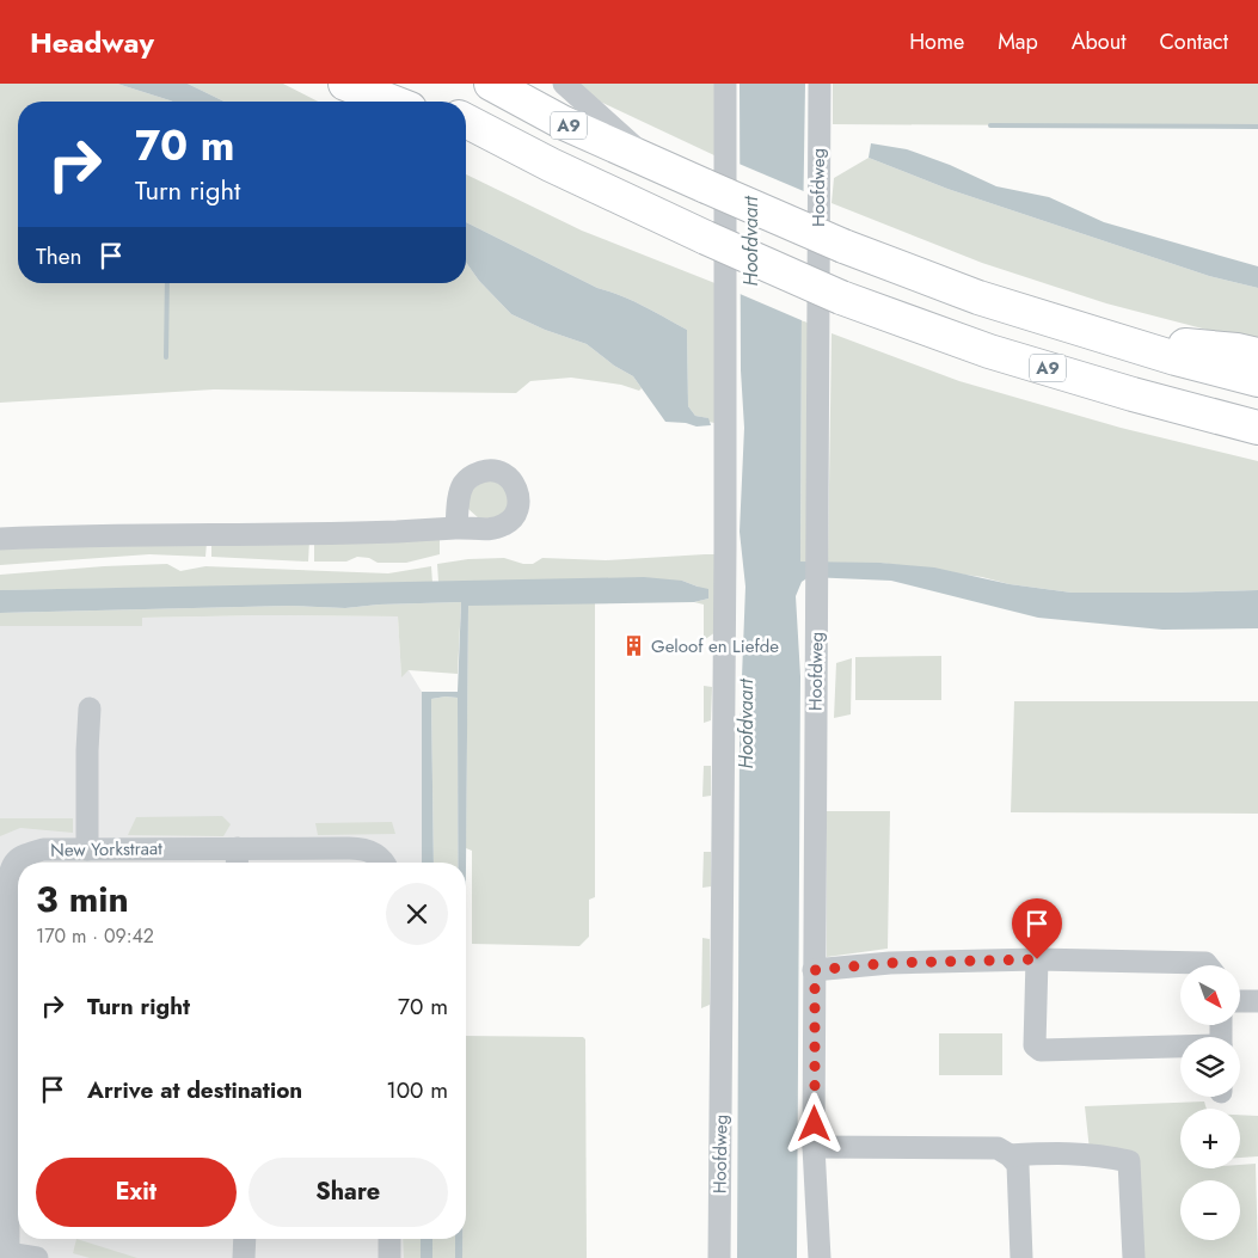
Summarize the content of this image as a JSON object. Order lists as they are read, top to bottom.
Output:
{
  "streets": {
    "highway": ["A9"],
    "street": ["Hoofdweg", "New Yorkstraat"]
  },
  "water": ["Hoofdvaart"],
  "places": {
    "building": ["Geloof en Liefde"]
  },
  "north": "bottom right",
  "page": {
    "header": "Headway",
    "nav": [
      "Home",
      "Map",
      "About",
      "Contact"
    ],
    "turn": ["70 m", "Turn right"],
    "then": "Then",
    "heading": ["3 min", "170 m · 09:42"],
    "list": [
      {
        "name": "Turn right",
        "value": "70 m"
      },
      {
        "name": "Arrive at destination",
        "value": "100 m"
      }
    ],
    "map_buttons": ["+", "−"],
    "buttons": ["Exit", "Share"]
  }
}
